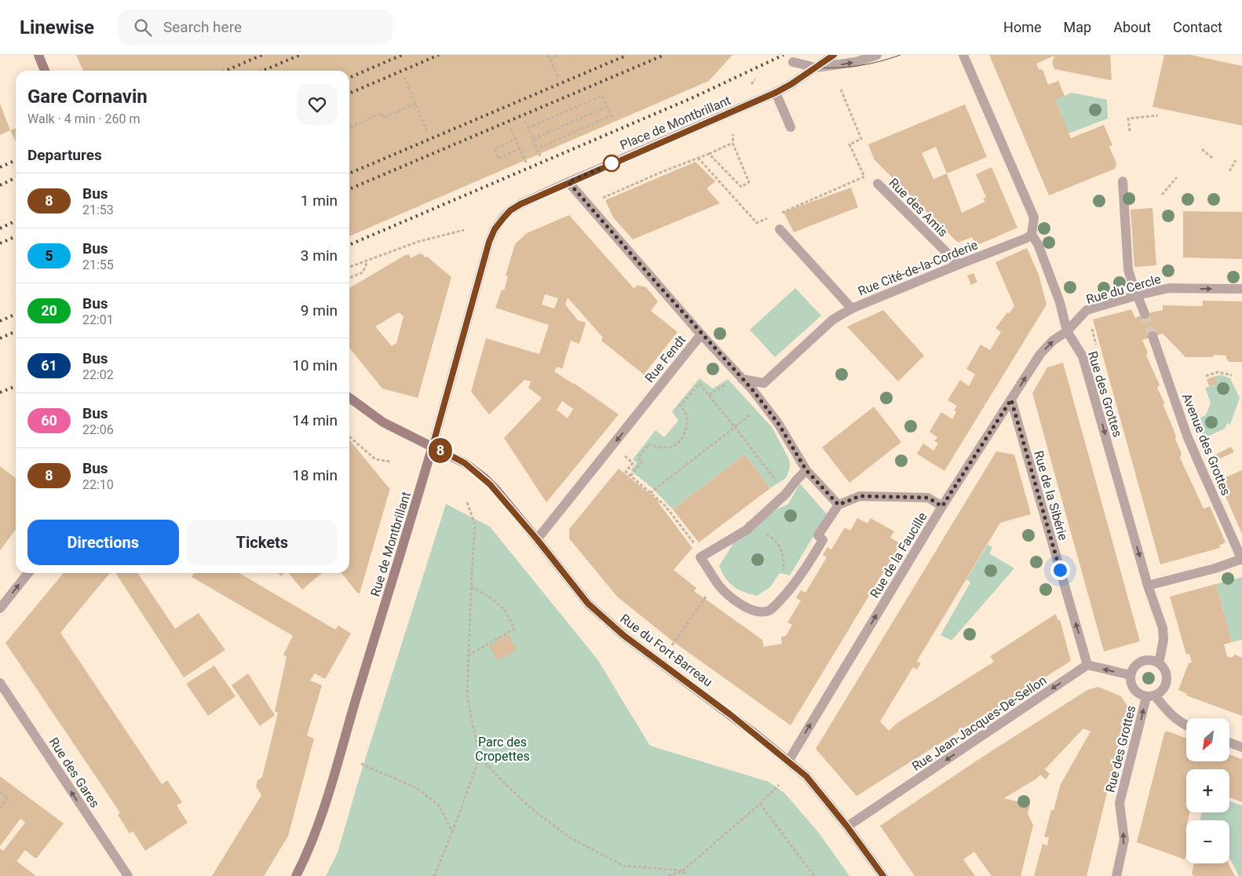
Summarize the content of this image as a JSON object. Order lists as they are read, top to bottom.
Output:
{
  "streets": {
    "main road": ["Rue de Montbrillant", "Rue du Fort-Barreau"],
    "street": [
      "Place de Montbrillant",
      "Rue des Amis",
      "Rue Cité-de-la-Corderie",
      "Rue du Cercle",
      "Rue Fendt",
      "Rue des Grottes",
      "Avenue des Grottes",
      "Rue de la Sibérie",
      "Rue de la Faucille",
      "Rue Jean-Jacques-De-Sellon",
      "Rue des Gares"
    ]
  },
  "crossings": [
    ["Place de Montbrillant", "Rue Fendt"],
    ["Place de Montbrillant", "Rue de Montbrillant"],
    ["Rue des Amis", "Rue Cité-de-la-Corderie"],
    ["Rue Cité-de-la-Corderie", "Rue des Grottes"],
    ["Rue du Cercle", "Rue des Grottes"],
    ["Rue du Cercle", "Rue de la Faucille"],
    ["Rue Fendt", "Rue du Fort-Barreau"],
    ["Rue des Grottes", "Rue de la Faucille"],
    ["Rue de la Sibérie", "Rue de la Faucille"],
    ["Rue de la Sibérie", "Rue Jean-Jacques-De-Sellon"],
    ["Rue de Montbrillant", "Rue du Fort-Barreau"],
    ["Rue de la Faucille", "Rue du Fort-Barreau"],
    ["Rue du Fort-Barreau", "Rue Jean-Jacques-De-Sellon"]
  ],
  "one_way": [
    "Rue du Cercle",
    "Rue Fendt",
    "Rue de la Sibérie",
    "Rue de la Faucille",
    "Rue Jean-Jacques-De-Sellon",
    "Rue des Gares"
  ],
  "parks": ["Parc des Cropettes"],
  "lines": ["bus line 8"],
  "north": "bottom left",
  "page": {
    "header": "Linewise",
    "search": "Search here",
    "nav": [
      "Home",
      "Map",
      "About",
      "Contact"
    ],
    "on_map": "8",
    "heading": [
      ["Gare Cornavin", "Walk · 4 min · 260 m"],
      "Departures"
    ],
    "list": [
      {
        "mark": "8",
        "name": "Bus",
        "note": "21:53",
        "value": "1 min"
      },
      {
        "mark": "5",
        "name": "Bus",
        "note": "21:55",
        "value": "3 min"
      },
      {
        "mark": "20",
        "name": "Bus",
        "note": "22:01",
        "value": "9 min"
      },
      {
        "mark": "61",
        "name": "Bus",
        "note": "22:02",
        "value": "10 min"
      },
      {
        "mark": "60",
        "name": "Bus",
        "note": "22:06",
        "value": "14 min"
      },
      {
        "mark": "8",
        "name": "Bus",
        "note": "22:10",
        "value": "18 min"
      }
    ],
    "buttons": ["Directions", "Tickets"],
    "map_buttons": ["+", "−"]
  }
}
